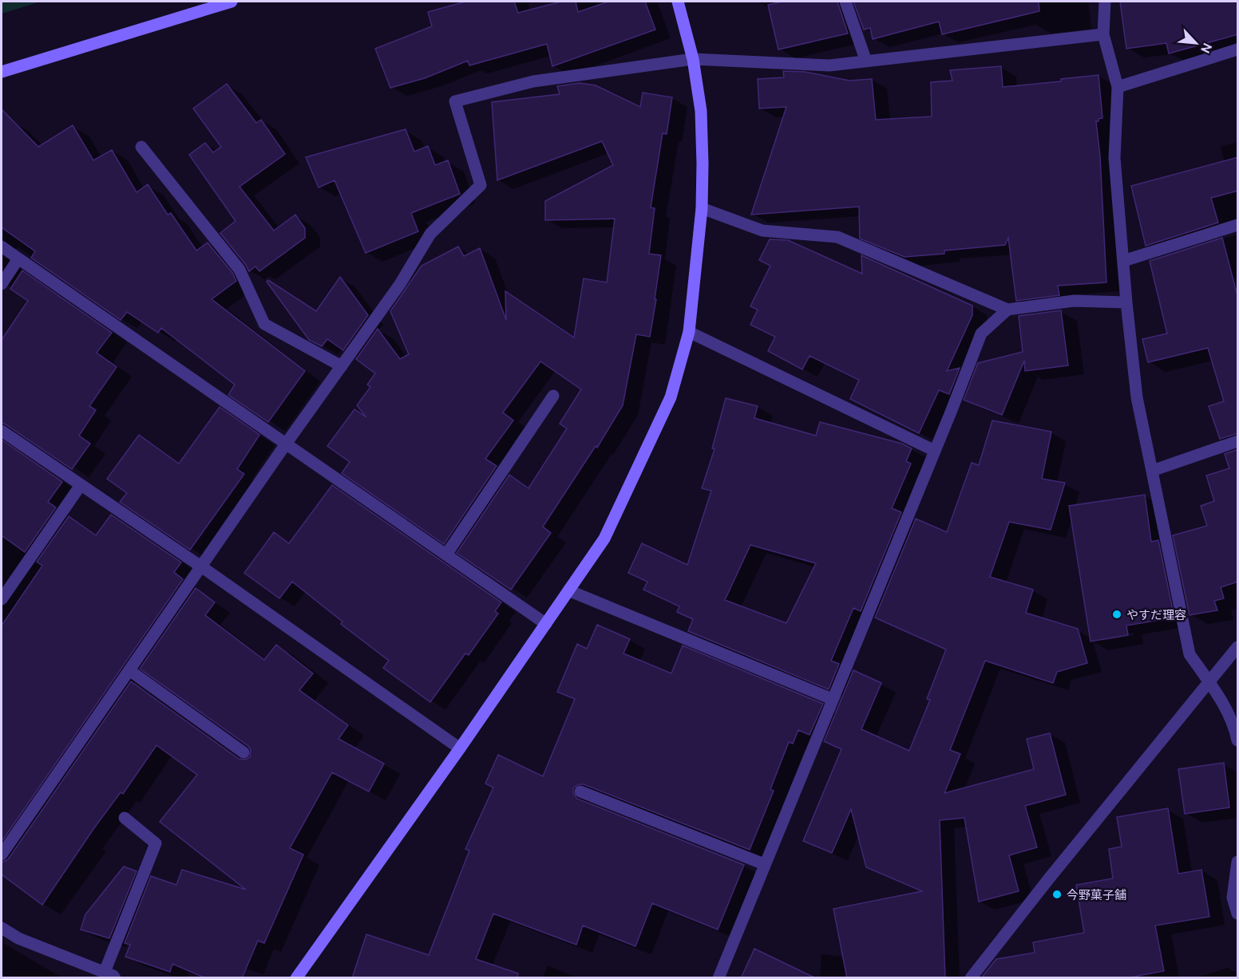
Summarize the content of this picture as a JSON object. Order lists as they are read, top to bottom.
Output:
{
  "places": ["やすだ理容", "今野菓子舗"],
  "north": "bottom right"
}
